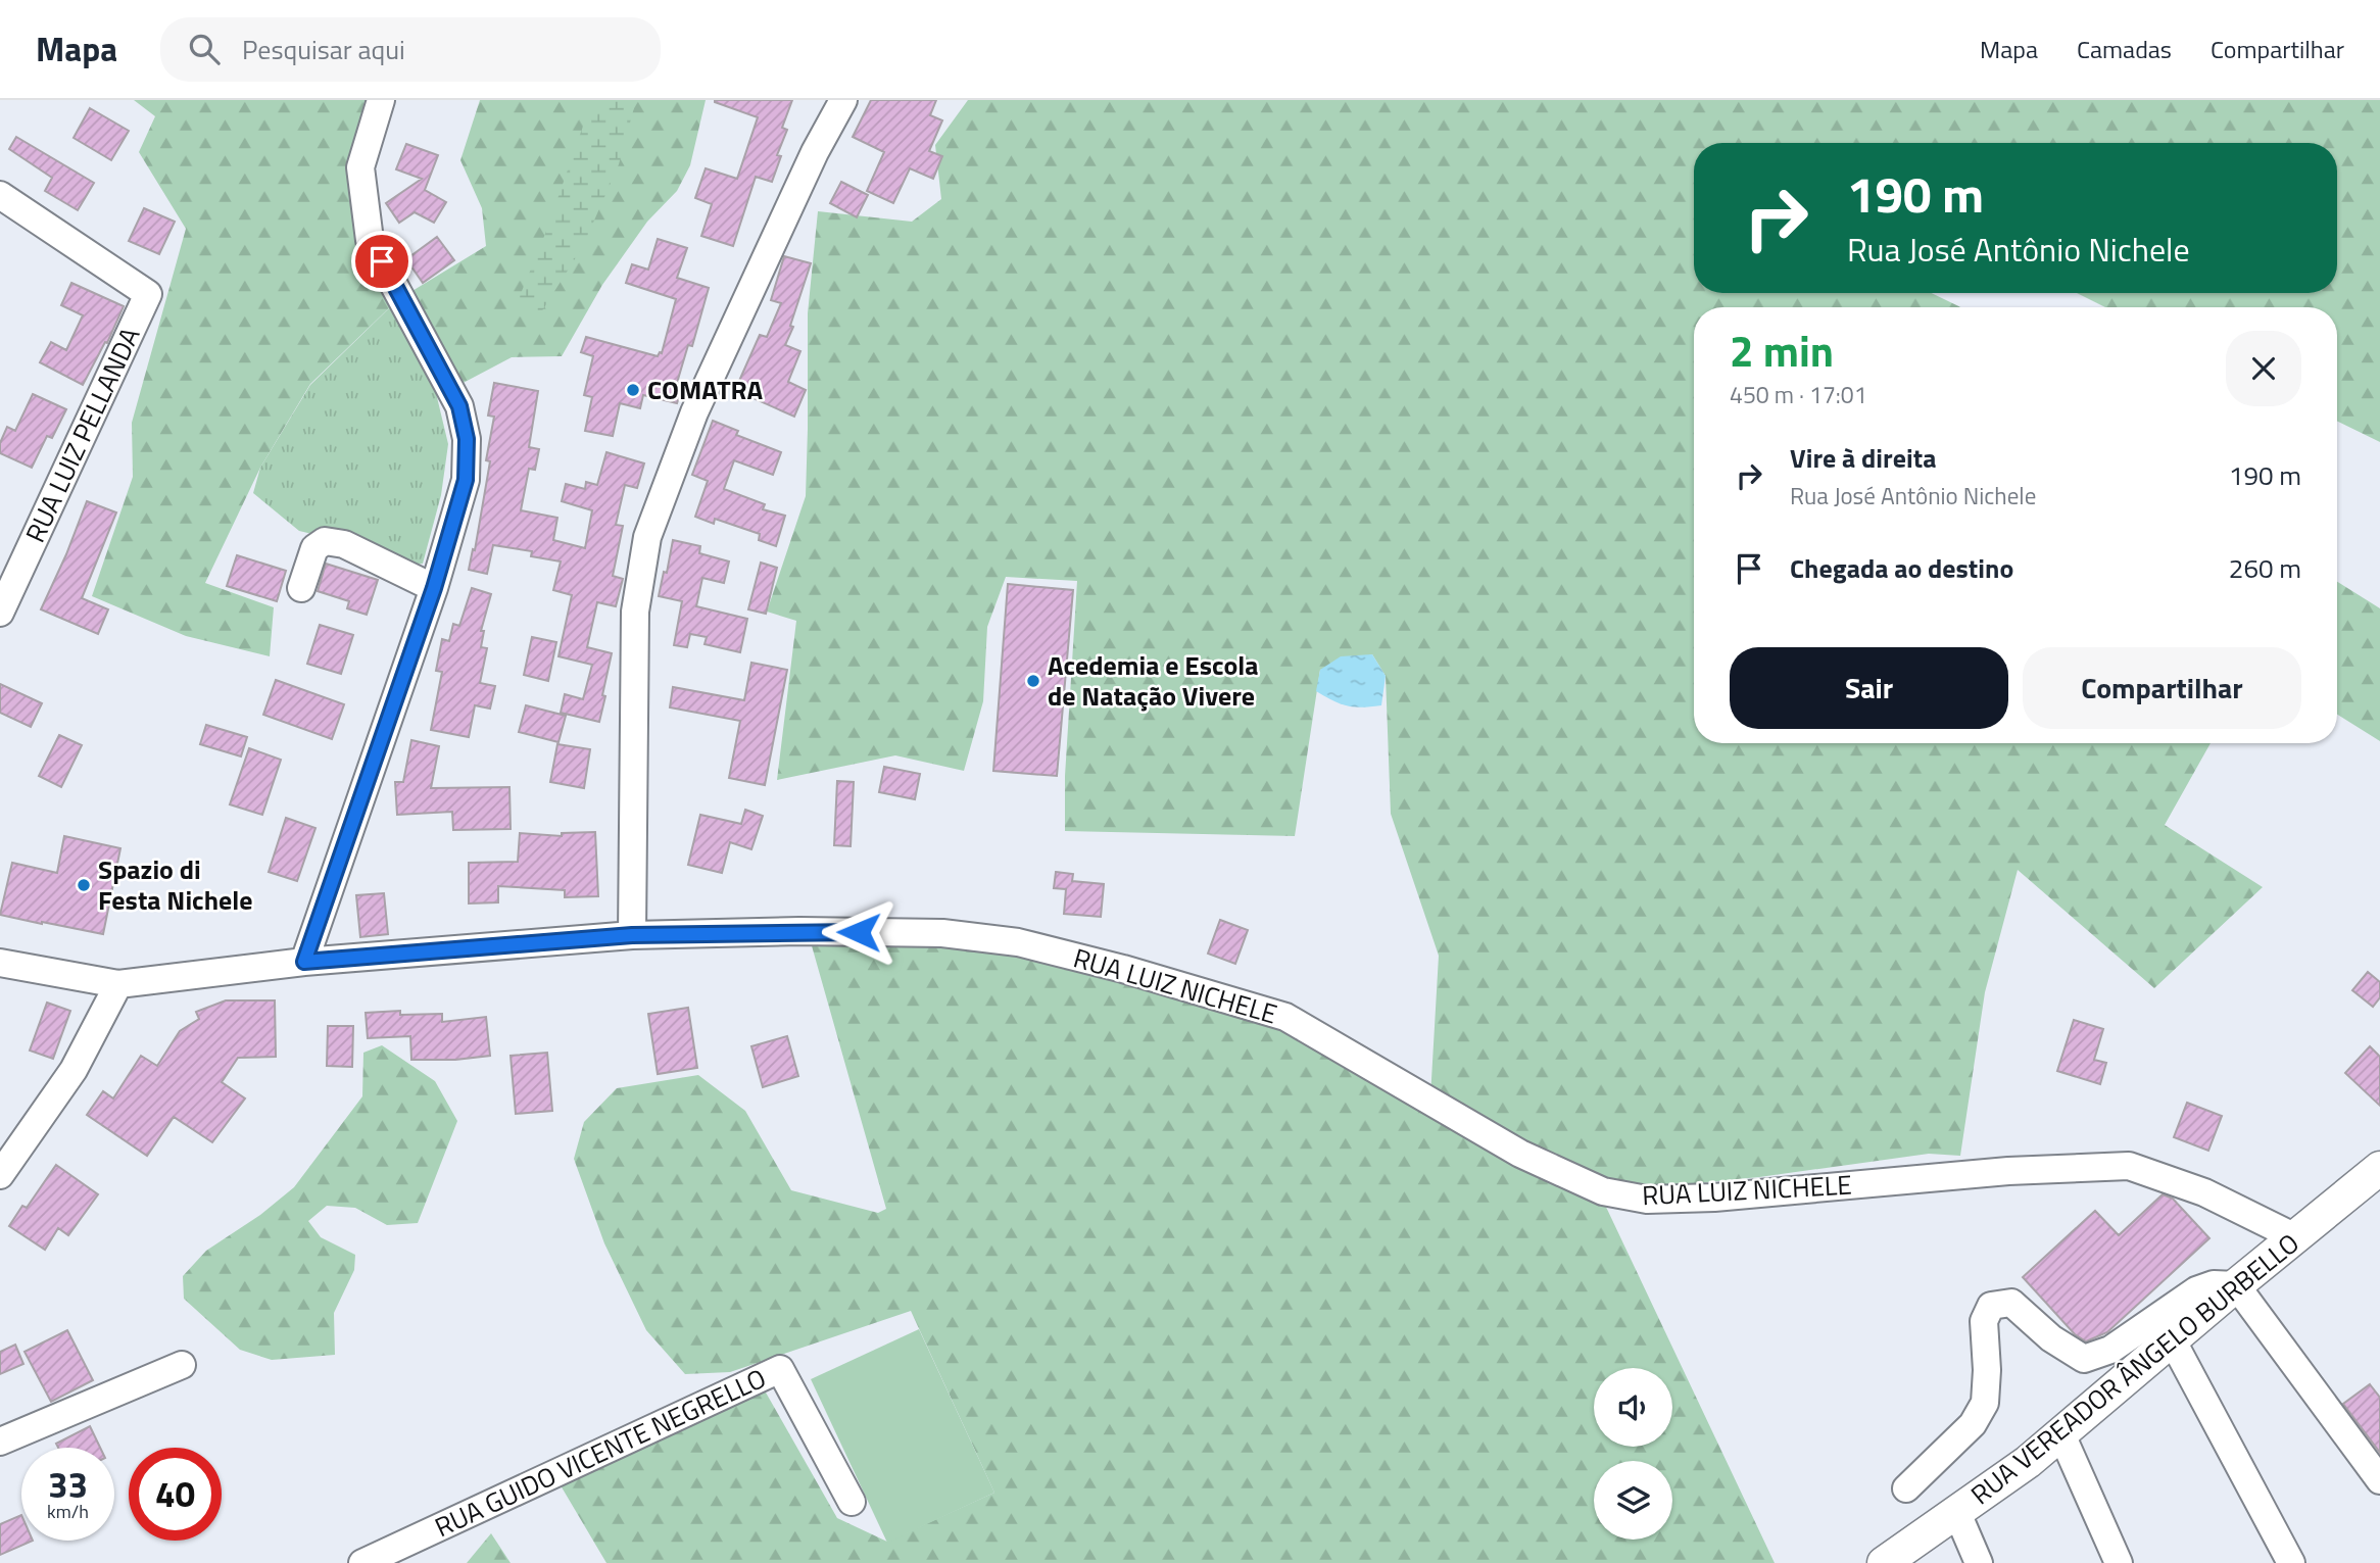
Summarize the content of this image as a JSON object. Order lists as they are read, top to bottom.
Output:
{
  "streets": {
    "main road": ["RUA VEREADOR ÂNGELO BURBELLO"],
    "street": ["RUA LUIZ PELLANDA", "RUA LUIZ NICHELE", "RUA GUIDO VICENTE NEGRELLO"]
  },
  "crossings": [
    ["RUA LUIZ NICHELE", "RUA VEREADOR ÂNGELO BURBELLO"]
  ],
  "places": ["COMATRA", "Acedemia e Escola de Natação Vivere", "Spazio di Festa Nichele"],
  "page": {
    "header": "Mapa",
    "search": "Pesquisar aqui",
    "nav": ["Mapa", "Camadas", "Compartilhar"],
    "turn": ["190 m", "Rua José Antônio Nichele"],
    "heading": ["2 min", "450 m · 17:01"],
    "list": [
      {
        "name": "Vire à direita",
        "note": "Rua José Antônio Nichele",
        "value": "190 m"
      },
      {
        "name": "Chegada ao destino",
        "value": "260 m"
      }
    ],
    "buttons": ["Sair", "Compartilhar"],
    "speed": "33 km/h",
    "limit": "40"
  }
}
